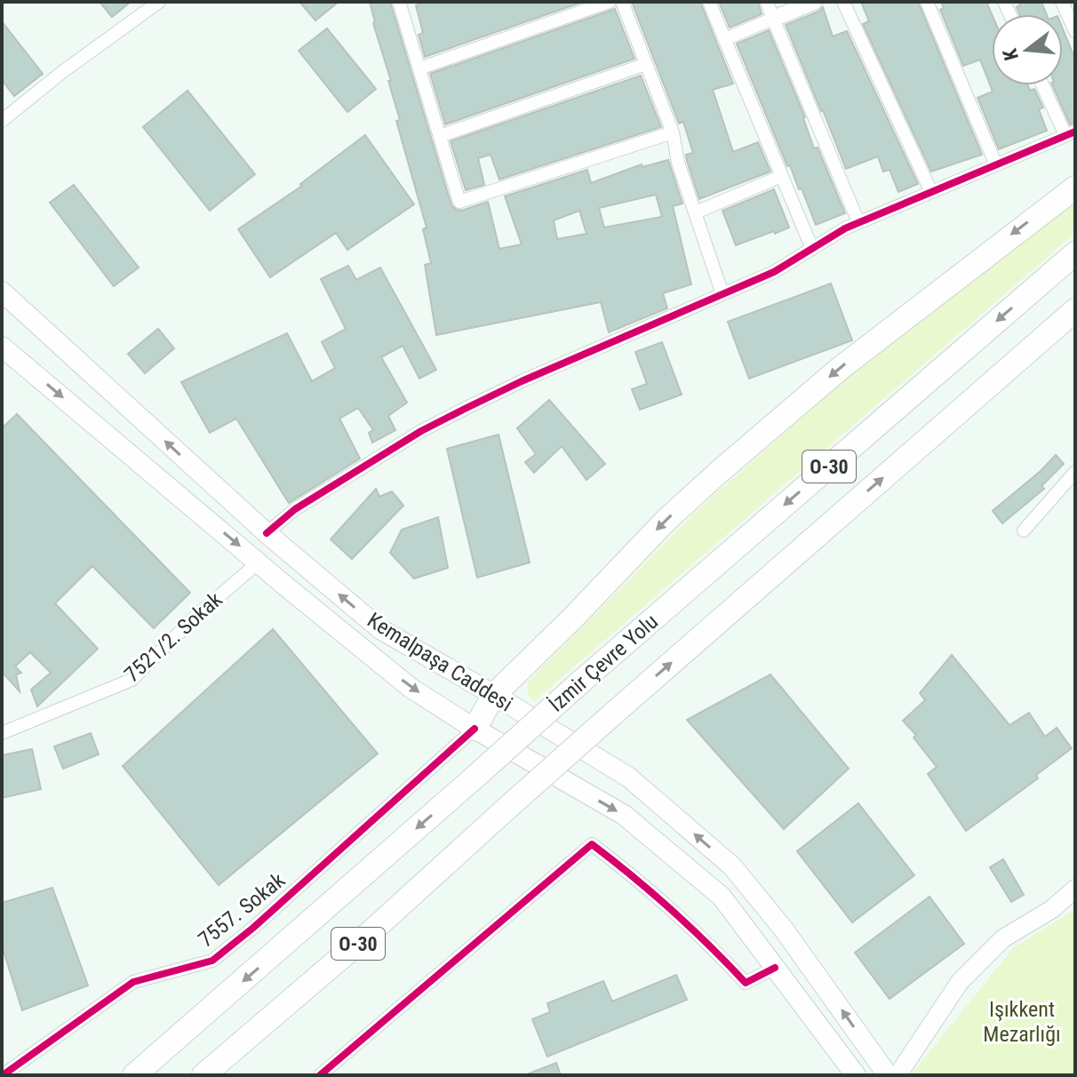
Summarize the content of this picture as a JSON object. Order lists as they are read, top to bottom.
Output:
{
  "streets": {
    "highway": ["O-30", "İzmir Çevre Yolu"],
    "main road": ["Kemalpaşa Caddesi"],
    "street": ["7521/2. Sokak", "7557. Sokak"]
  },
  "crossings": [
    ["7521/2. Sokak", "Kemalpaşa Caddesi"],
    ["Kemalpaşa Caddesi", "7557. Sokak"]
  ],
  "parks": ["Işıkkent Mezarlığı"],
  "north": "left"
}
